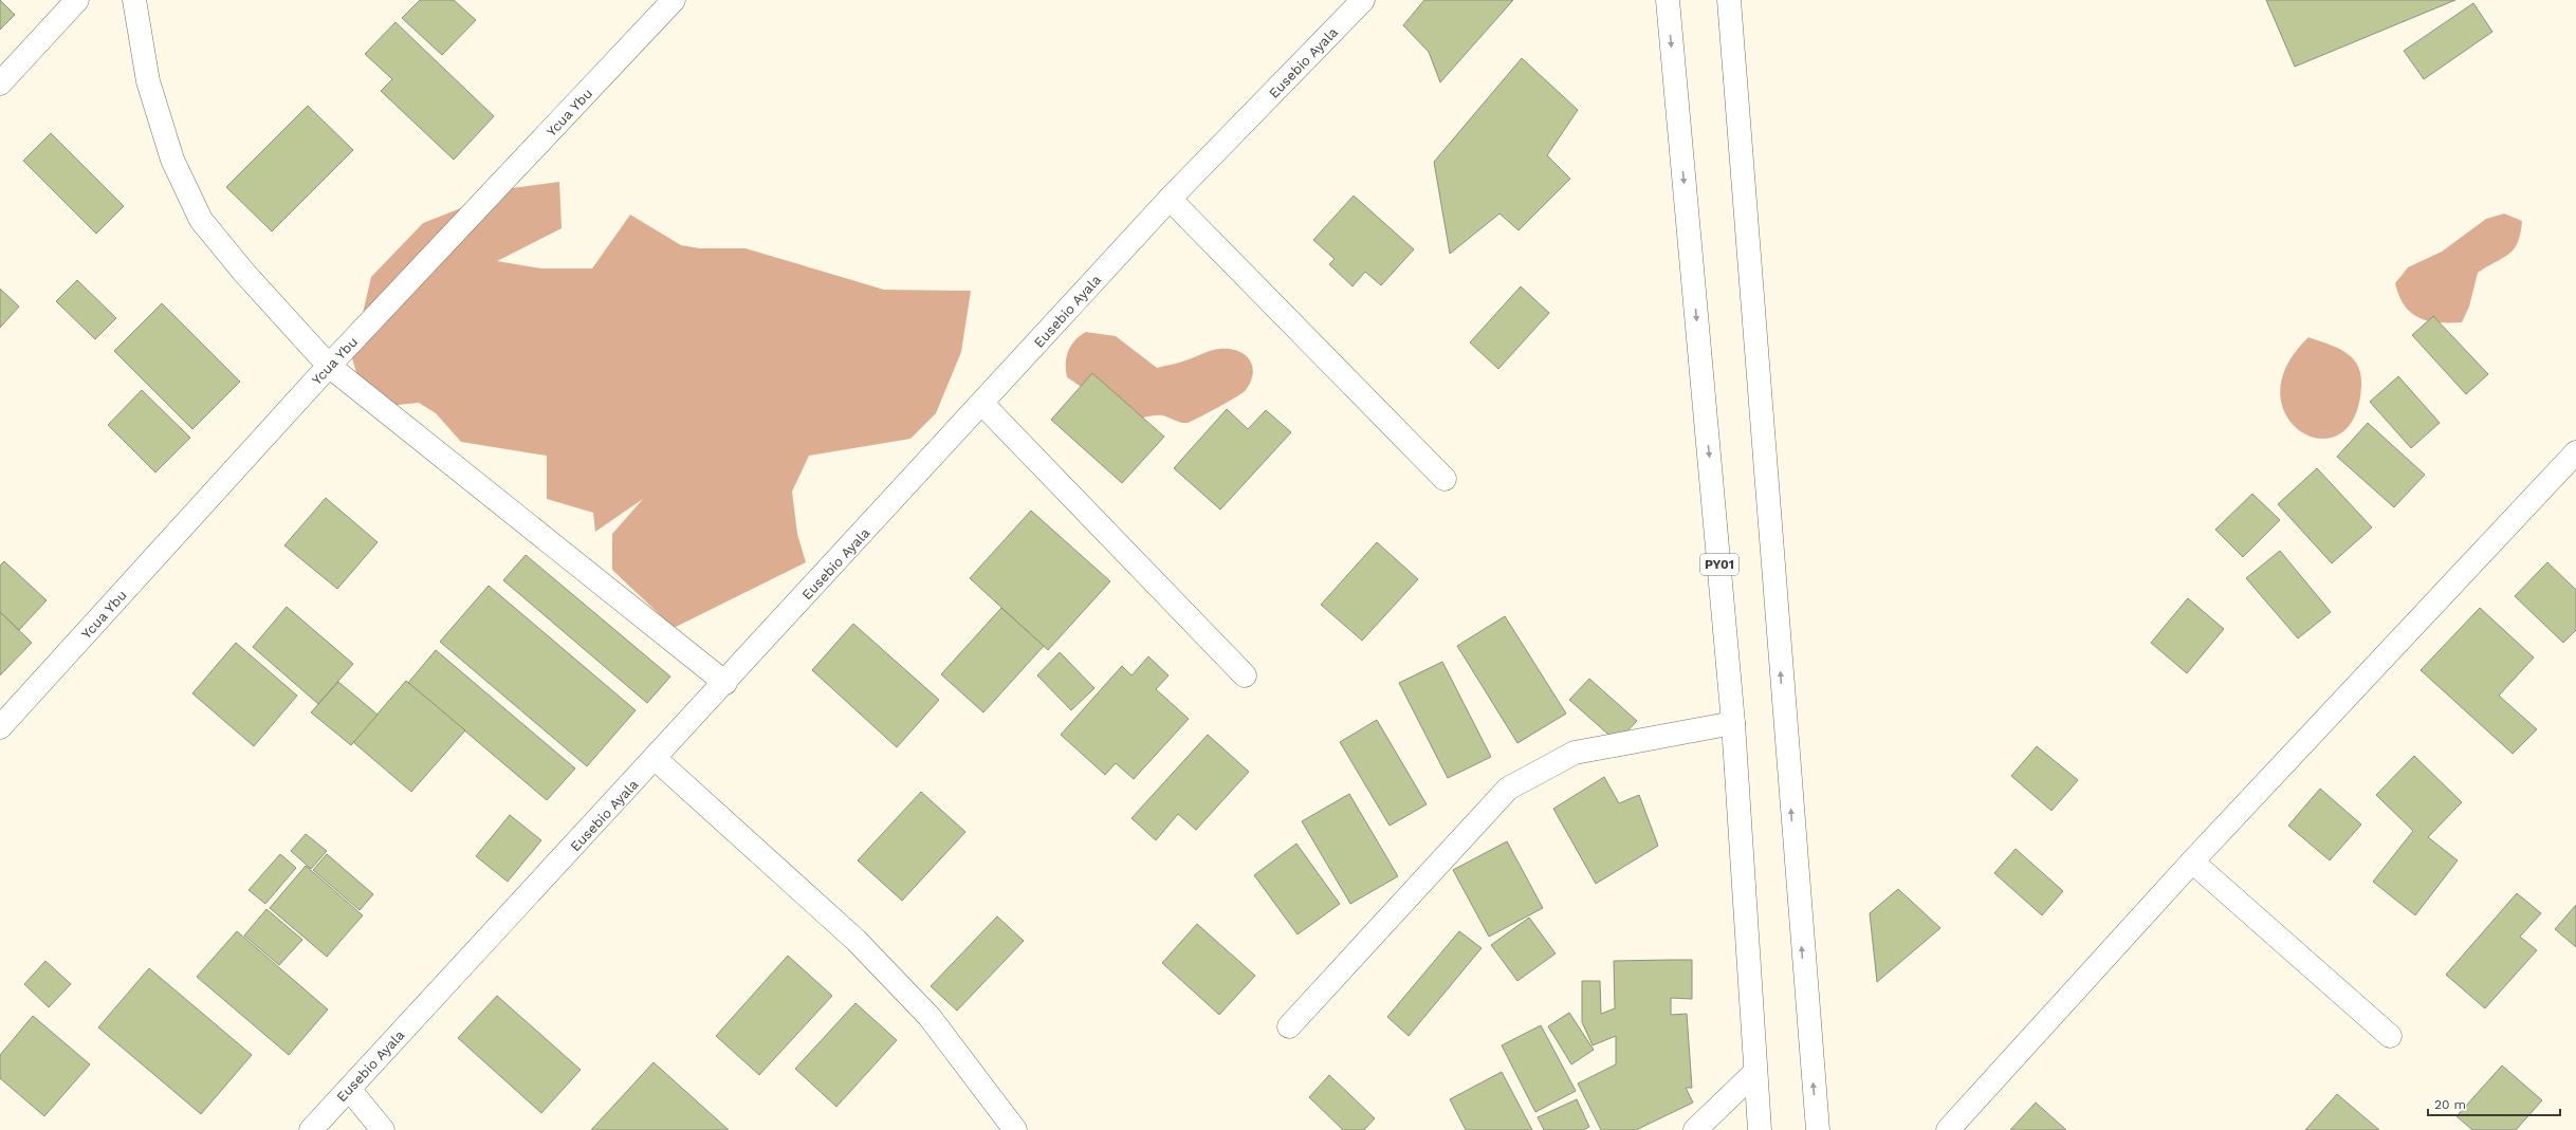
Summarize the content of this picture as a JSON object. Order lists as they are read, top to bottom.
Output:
{
  "streets": {
    "main road": ["Eusebio Ayala", "Ycua Ybu", "PY01"]
  },
  "scale_bar": "20 m"
}
